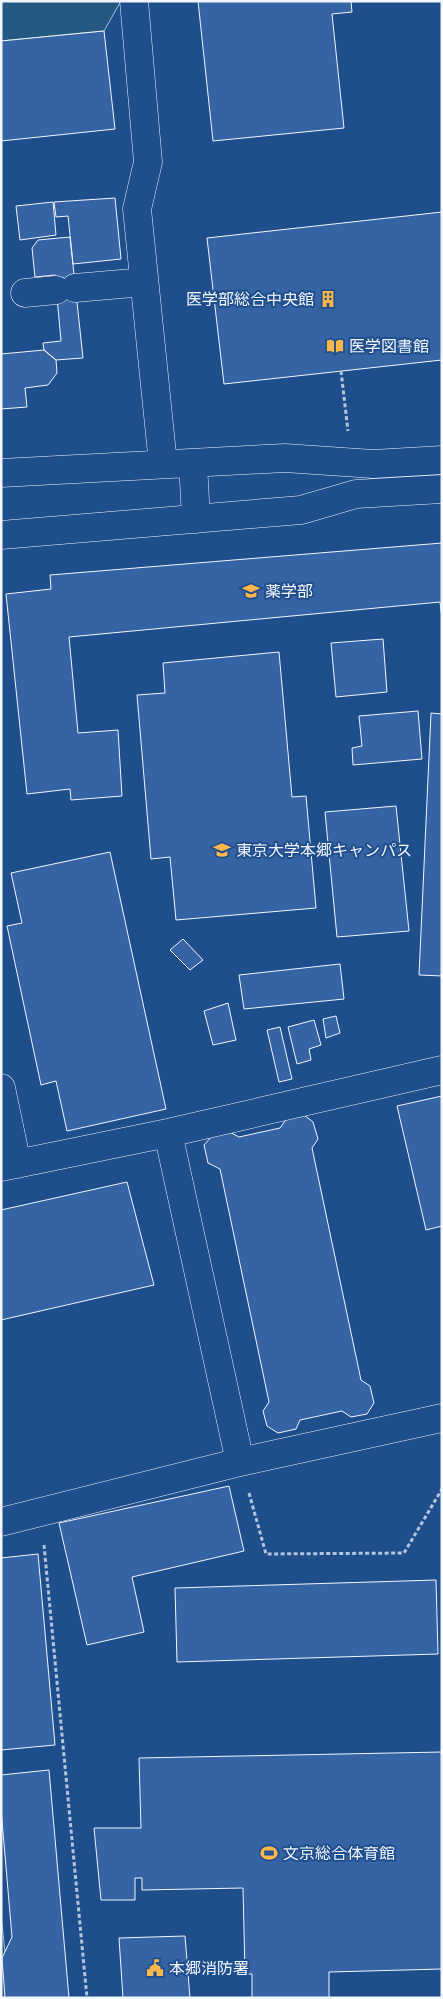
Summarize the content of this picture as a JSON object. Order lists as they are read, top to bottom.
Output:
{
  "places": {
    "building": ["医学部総合中央館"],
    "library": ["医学図書館"],
    "school or university": ["薬学部", "東京大学本郷キャンパス"],
    "sports": ["文京総合体育館"],
    "public building": ["本郷消防署"]
  }
}
